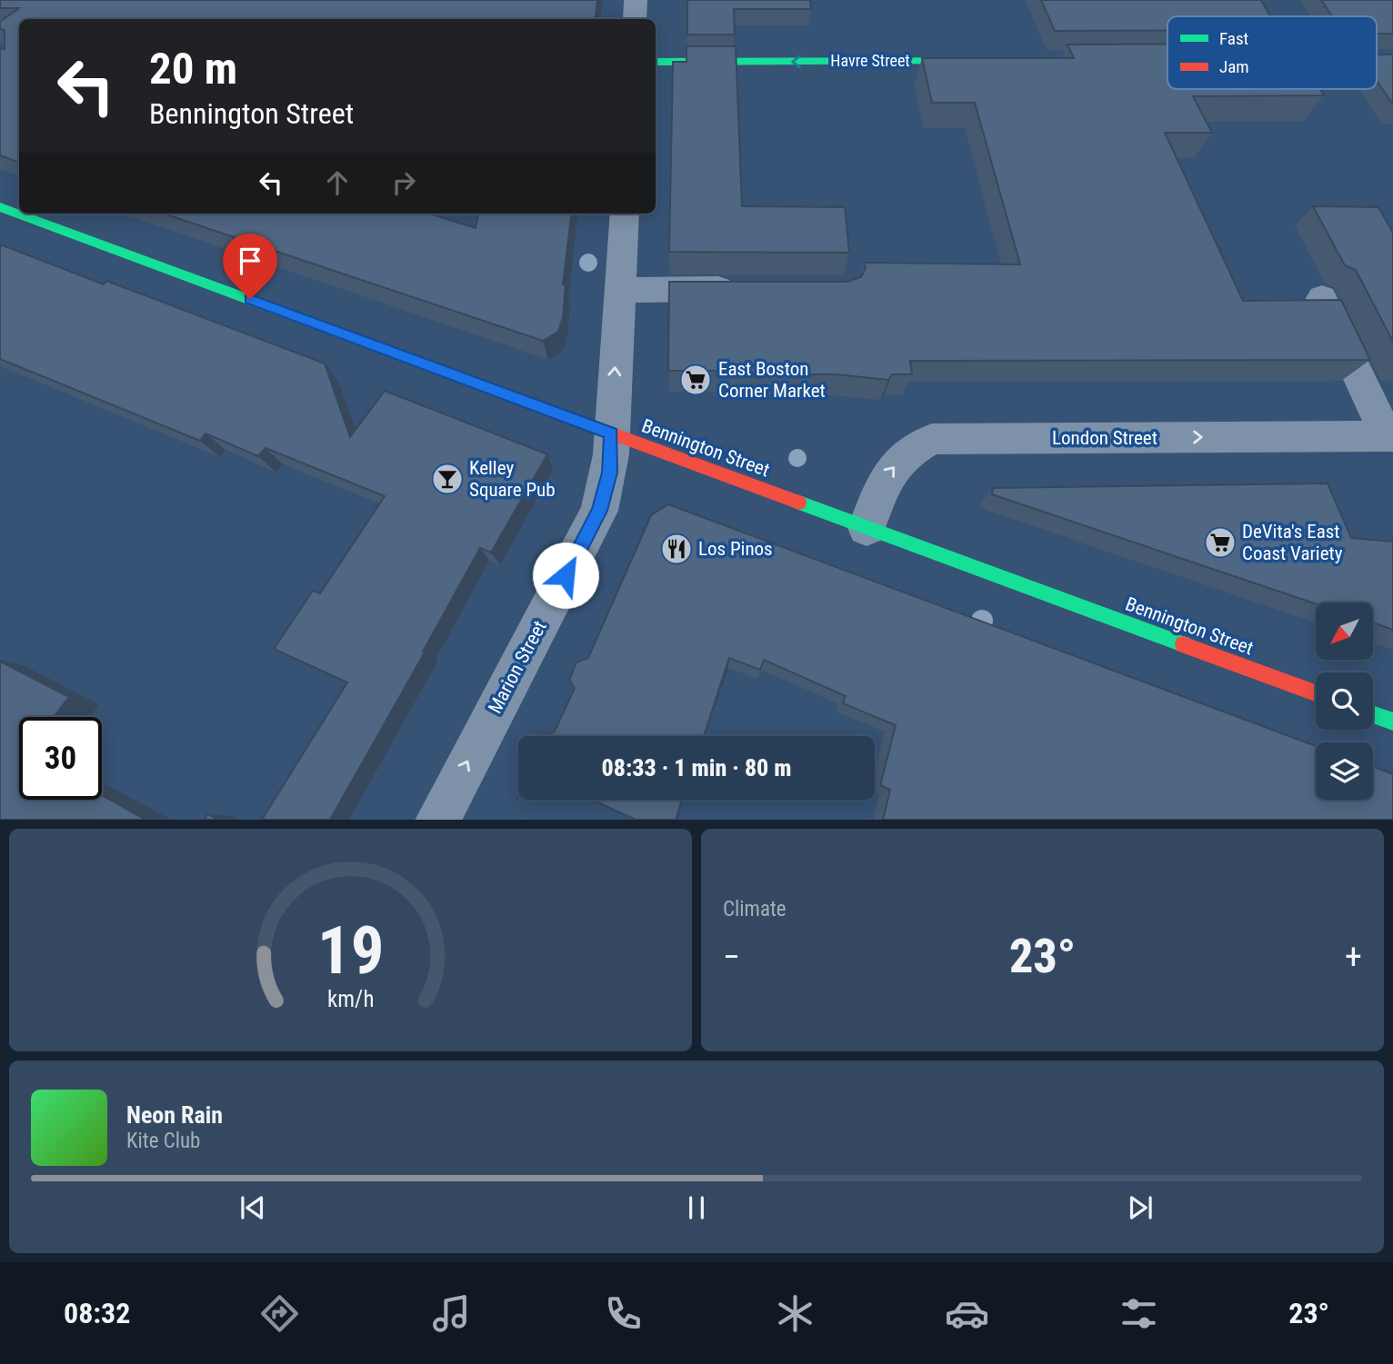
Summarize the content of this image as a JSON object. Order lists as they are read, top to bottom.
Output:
{
  "streets": {
    "main road": ["Havre Street", "Bennington Street"],
    "street": ["London Street", "Marion Street"]
  },
  "crossings": [
    ["London Street", "Bennington Street"],
    ["Bennington Street", "Marion Street"]
  ],
  "one_way": ["Havre Street", "London Street", "Marion Street"],
  "places": {
    "supermarket": ["East Boston Corner Market", "DeVita's East Coast Variety"],
    "bar": ["Kelley Square Pub"],
    "restaurant": ["Los Pinos"]
  },
  "legend": ["Fast", "Jam"],
  "north": "bottom left",
  "page": {
    "turn": ["20 m", "Bennington Street"],
    "limit": "30",
    "trip": "08:33 · 1 min · 80 m",
    "tile": "Climate",
    "heat": ["−", "23°", "+"],
    "song": ["Neon Rain", "Kite Club"],
    "tabs": ["08:32", "23°"],
    "gauge": ["19", "km/h"]
  }
}
